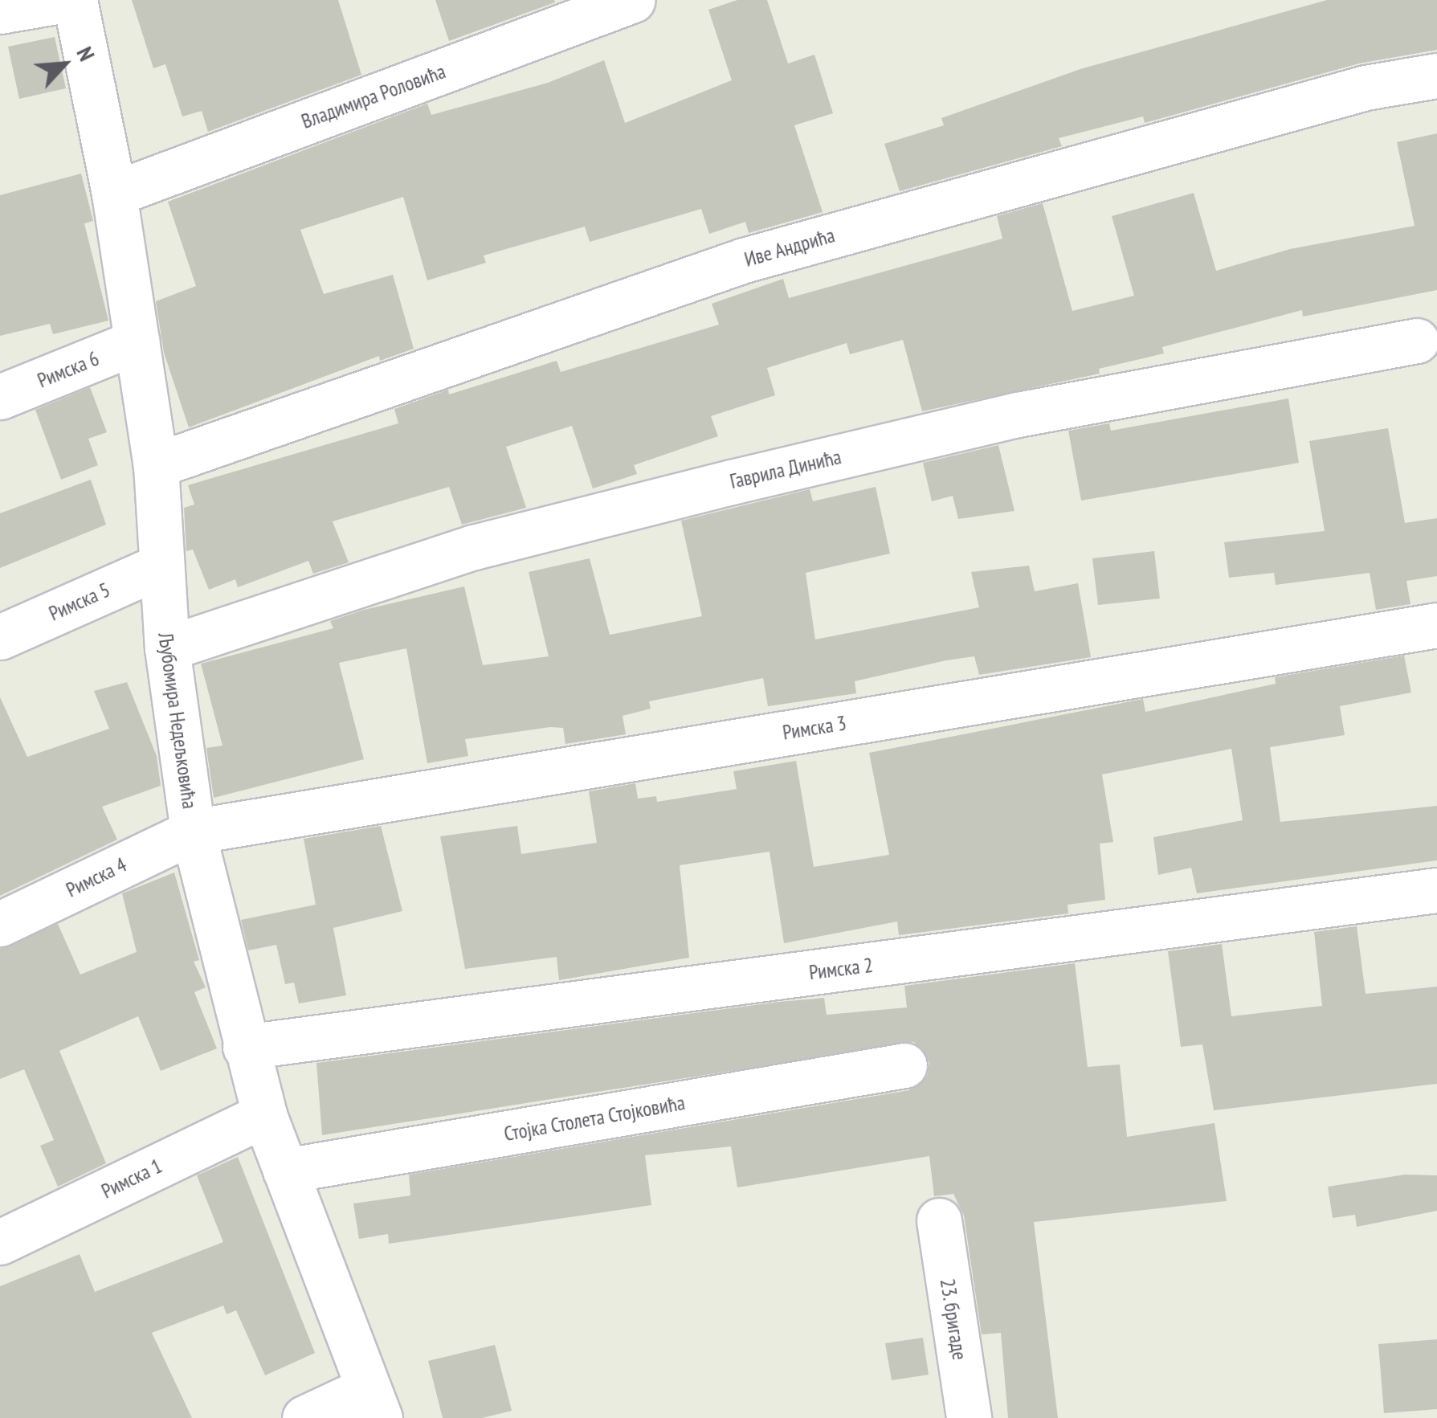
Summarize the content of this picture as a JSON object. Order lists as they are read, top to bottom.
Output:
{
  "streets": {
    "street": [
      "Владимира Роловића",
      "Иве Андрића",
      "Римска 6",
      "Гаврила Динића",
      "Римска 5",
      "Љубомира Недељковића",
      "Римска 3",
      "Римска 4",
      "Римска 2",
      "Стојка Столета Стојковића",
      "Римска 1",
      "23. бригаде"
    ]
  },
  "crossings": [
    ["Владимира Роловића", "Љубомира Недељковића"],
    ["Иве Андрића", "Љубомира Недељковића"],
    ["Римска 6", "Љубомира Недељковића"],
    ["Гаврила Динића", "Љубомира Недељковића"],
    ["Римска 5", "Љубомира Недељковића"],
    ["Љубомира Недељковића", "Римска 3"],
    ["Љубомира Недељковића", "Римска 4"],
    ["Љубомира Недељковића", "Римска 2"],
    ["Љубомира Недељковића", "Стојка Столета Стојковића"],
    ["Љубомира Недељковића", "Римска 1"],
    ["Римска 3", "Римска 4"]
  ],
  "north": "top right"
}
